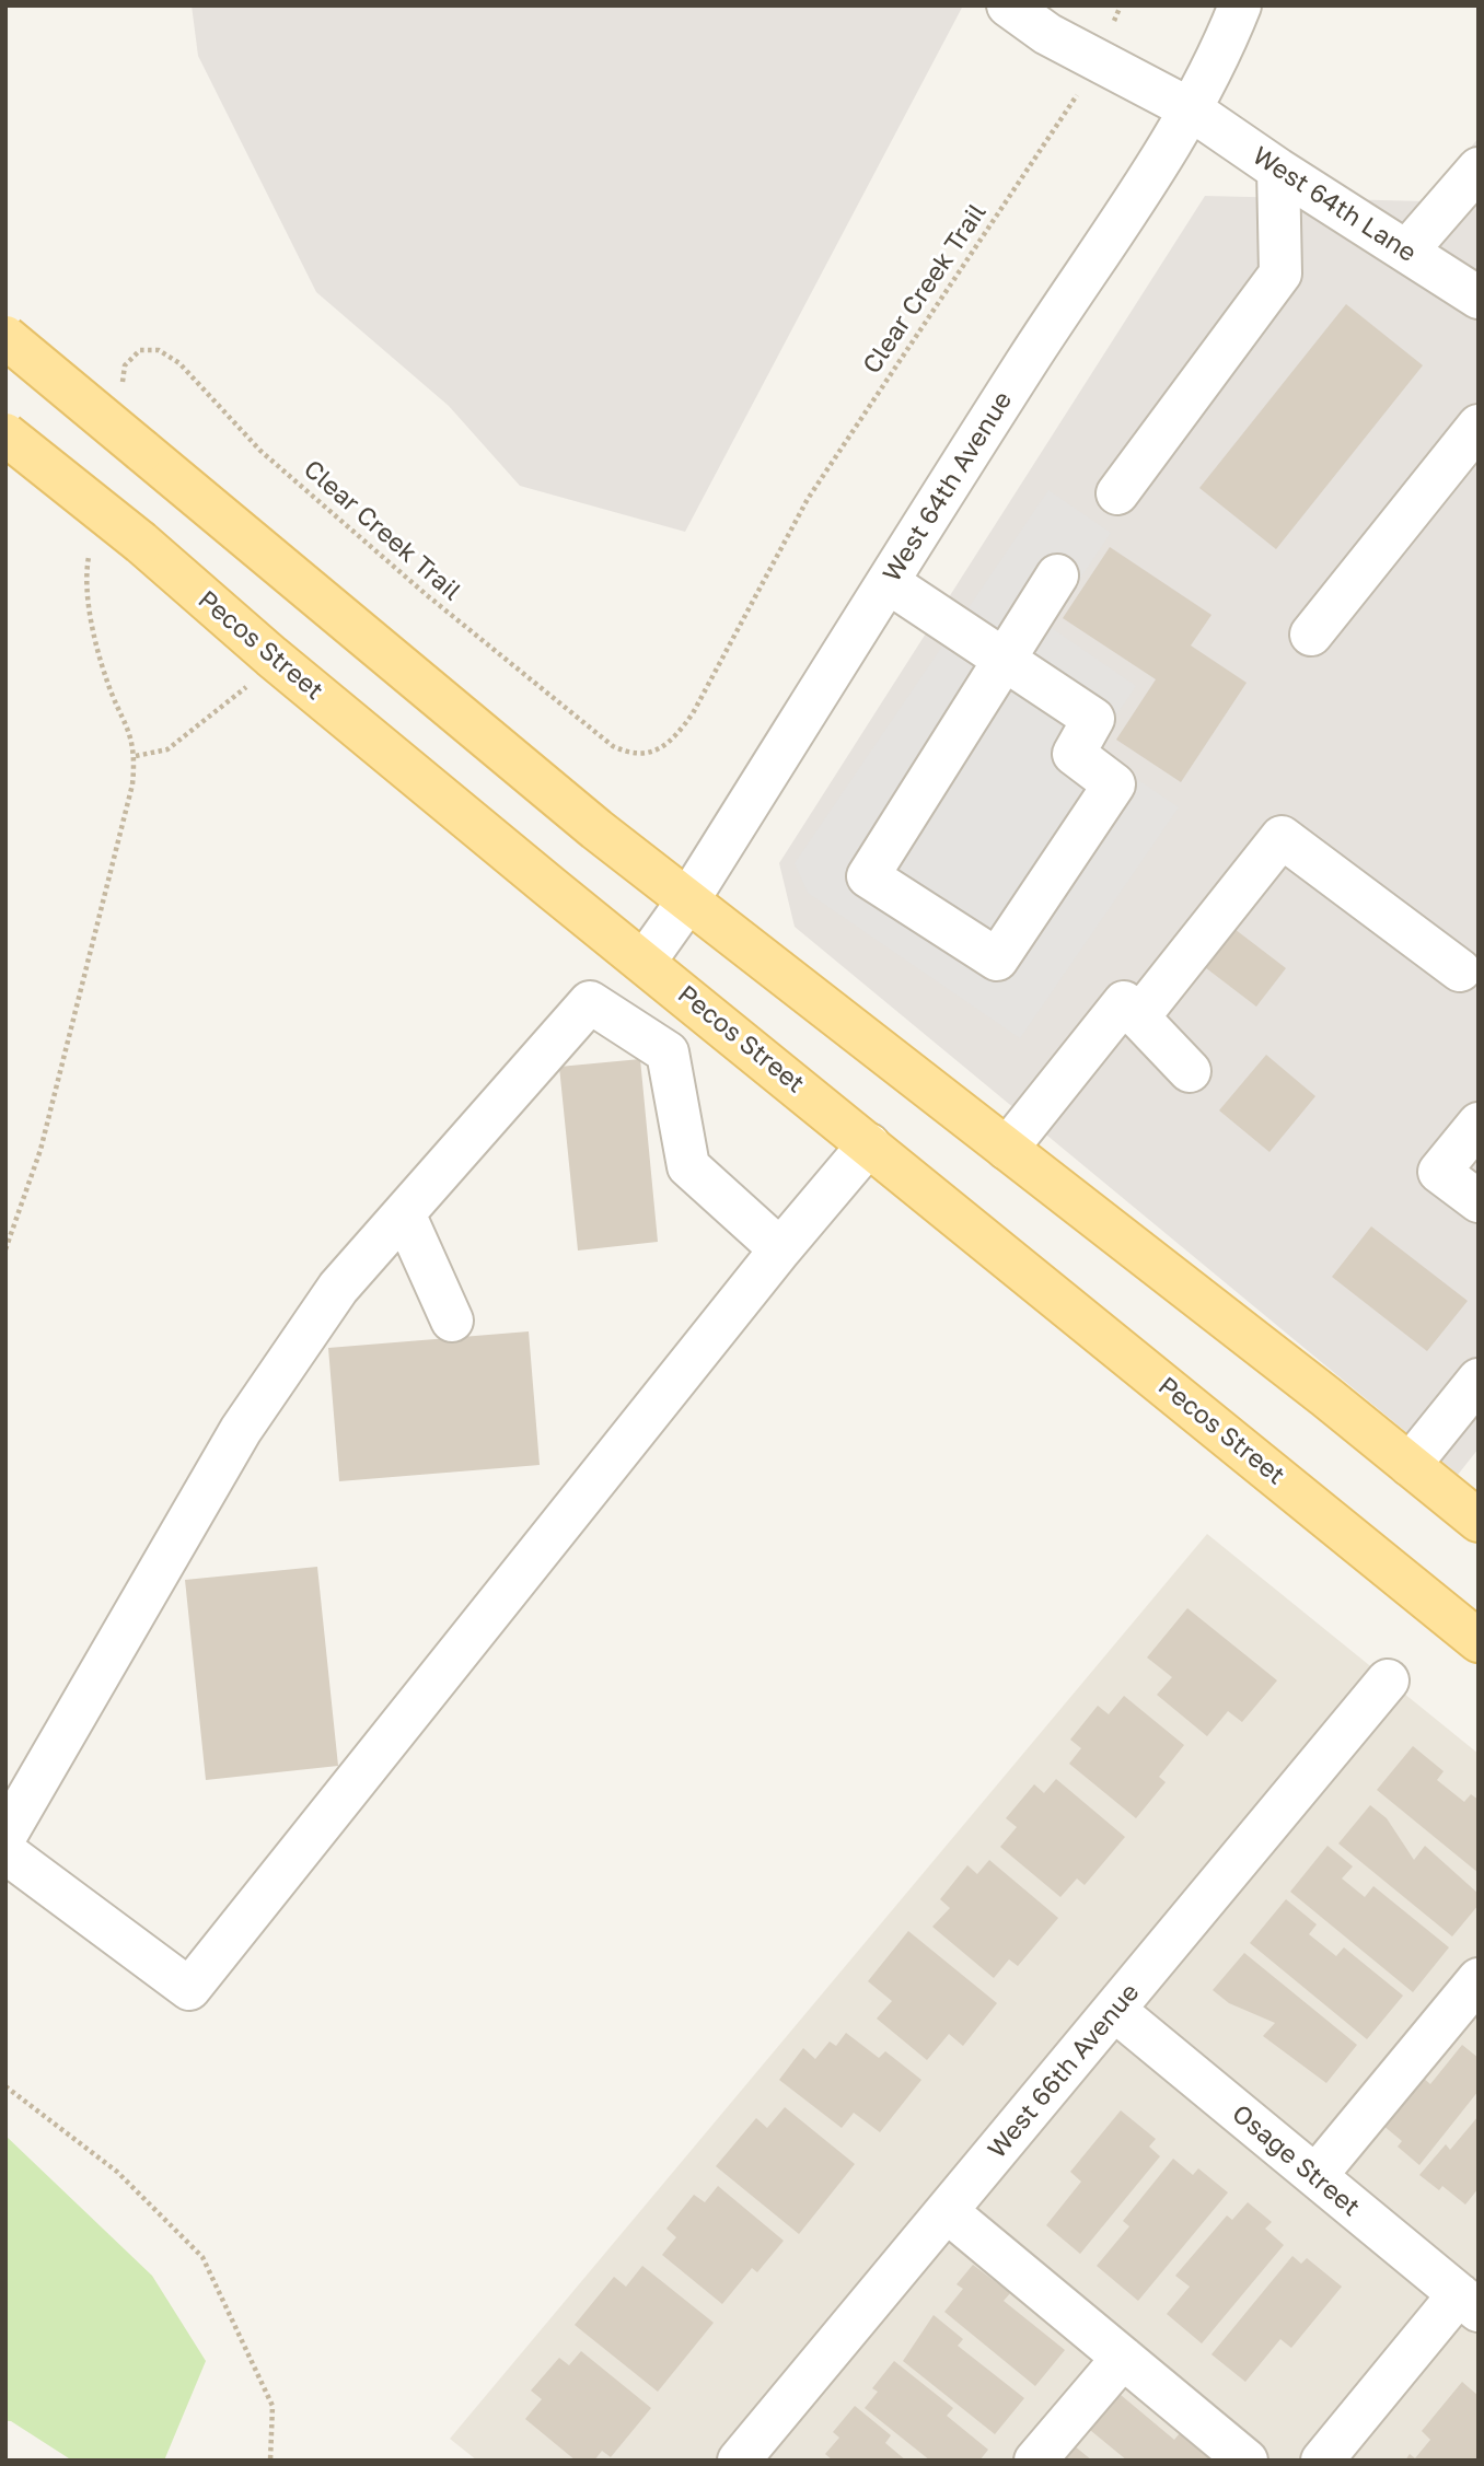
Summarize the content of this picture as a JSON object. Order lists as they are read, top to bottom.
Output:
{
  "streets": {
    "main road": ["Pecos Street"],
    "street": [
      "West 64th Lane",
      "West 64th Avenue",
      "West 66th Avenue",
      "Osage Street"
    ],
    "path": ["Clear Creek Trail"]
  },
  "crossings": [
    ["West 64th Lane", "Clear Creek Trail"],
    ["West 64th Lane", "West 64th Avenue"],
    ["West 64th Avenue", "Pecos Street"],
    ["West 66th Avenue", "Osage Street"]
  ]
}
